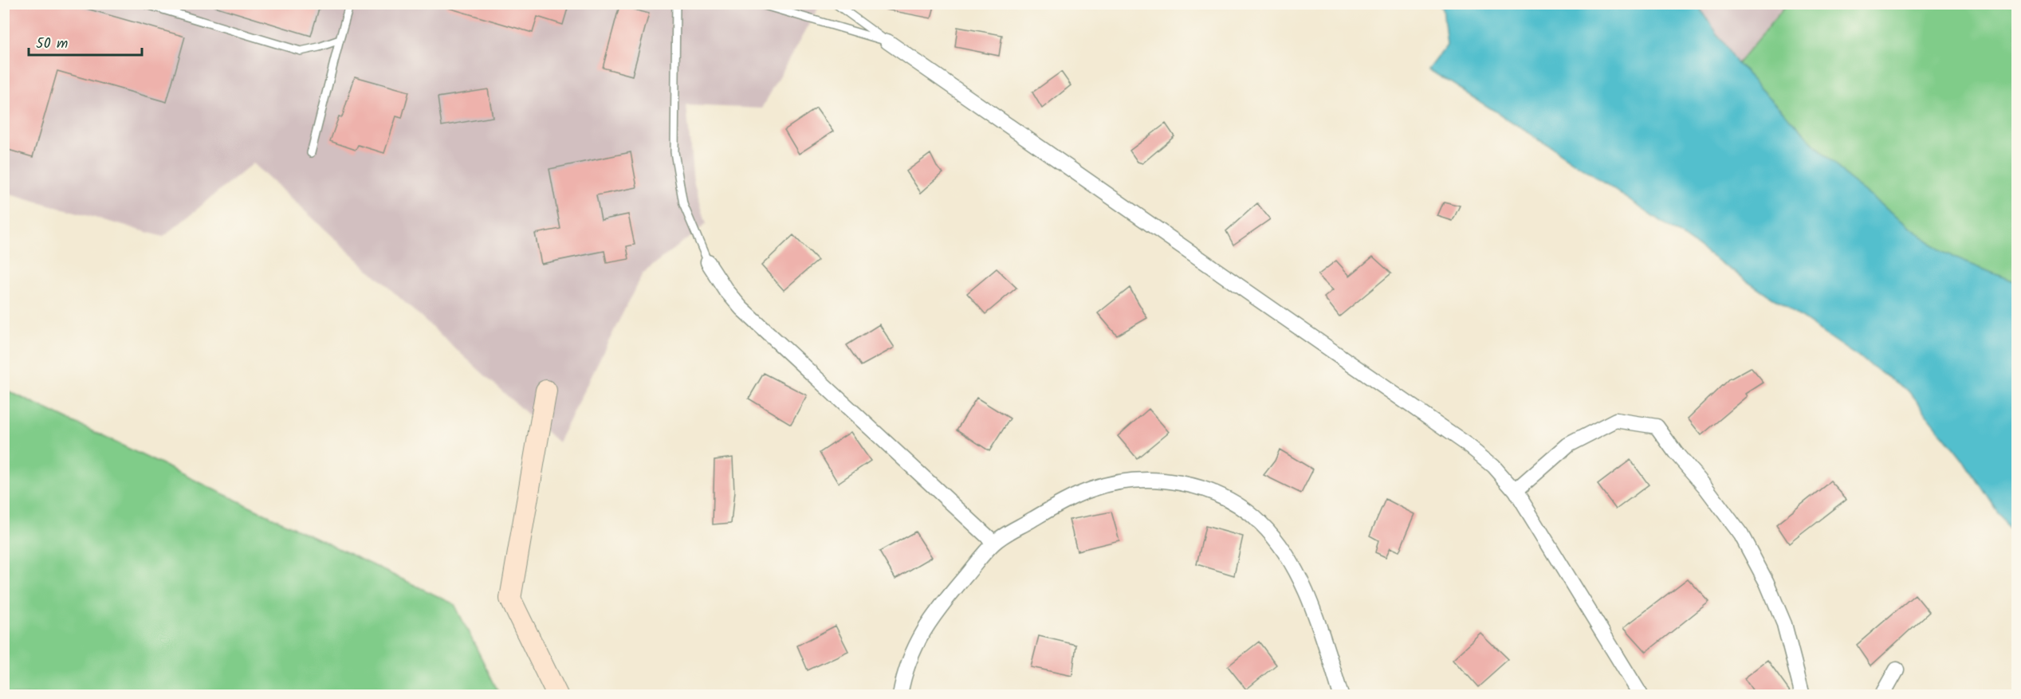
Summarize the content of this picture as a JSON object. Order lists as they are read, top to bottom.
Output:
{
  "scale_bar": "50 m"
}
